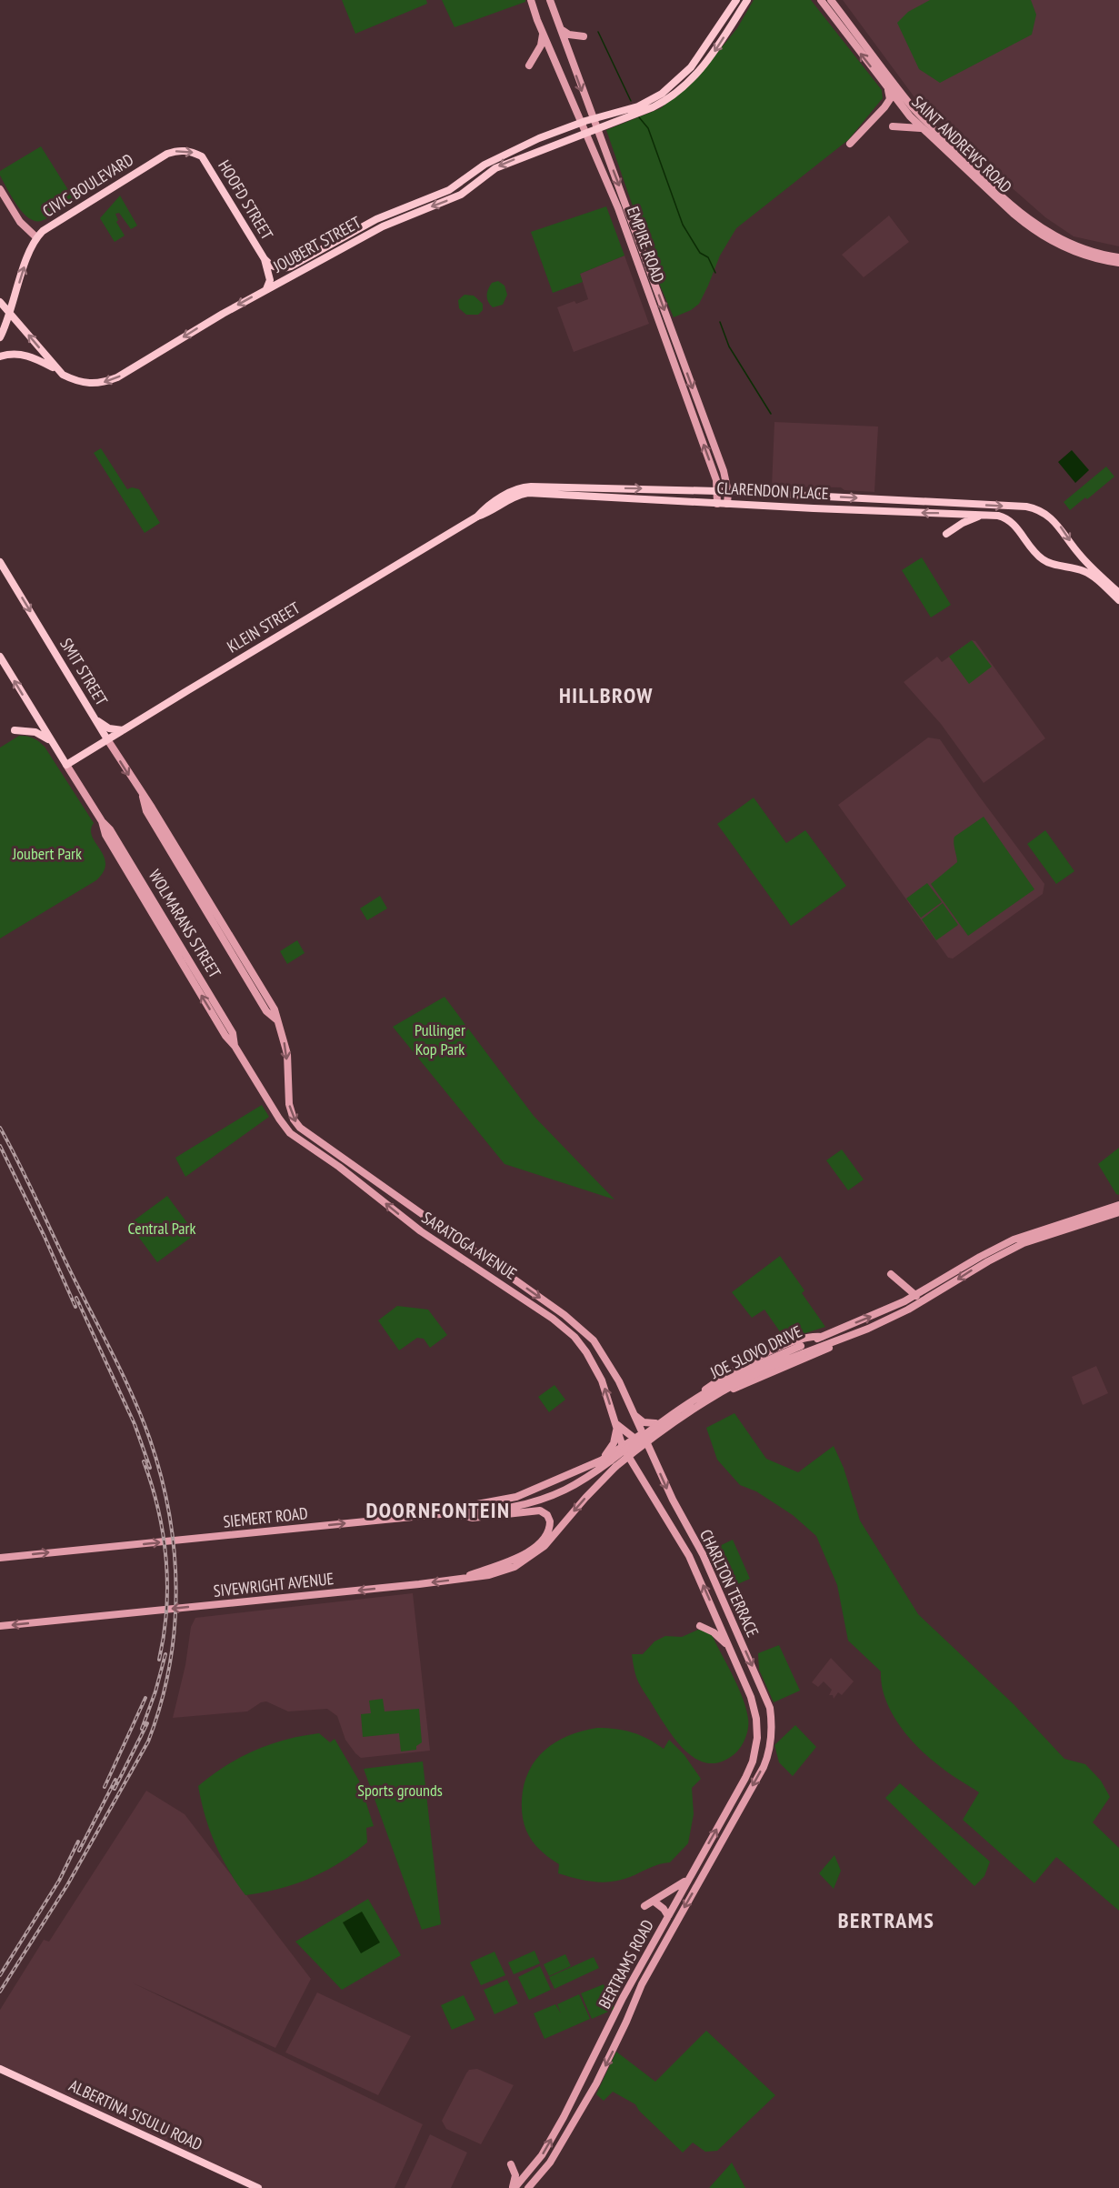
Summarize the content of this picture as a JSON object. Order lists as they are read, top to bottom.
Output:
{
  "streets": {
    "main road": [
      "SAINT ANDREWS ROAD",
      "CIVIC BOULEVARD",
      "HOOFD STREET",
      "JOUBERT STREET",
      "EMPIRE ROAD",
      "CLARENDON PLACE",
      "KLEIN STREET",
      "SMIT STREET",
      "WOLMARANS STREET",
      "SARATOGA AVENUE",
      "JOE SLOVO DRIVE",
      "SIEMERT ROAD",
      "CHARLTON TERRACE",
      "SIVEWRIGHT AVENUE",
      "BERTRAMS ROAD",
      "ALBERTINA SISULU ROAD"
    ]
  },
  "crossings": [
    ["CIVIC BOULEVARD", "HOOFD STREET"],
    ["HOOFD STREET", "JOUBERT STREET"],
    ["JOUBERT STREET", "EMPIRE ROAD"],
    ["EMPIRE ROAD", "CLARENDON PLACE"],
    ["CLARENDON PLACE", "KLEIN STREET"],
    ["KLEIN STREET", "SMIT STREET"],
    ["KLEIN STREET", "WOLMARANS STREET"],
    ["SMIT STREET", "SARATOGA AVENUE"],
    ["WOLMARANS STREET", "SARATOGA AVENUE"],
    ["SARATOGA AVENUE", "CHARLTON TERRACE"],
    ["JOE SLOVO DRIVE", "SIEMERT ROAD"],
    ["JOE SLOVO DRIVE", "SIVEWRIGHT AVENUE"],
    ["CHARLTON TERRACE", "BERTRAMS ROAD"]
  ],
  "one_way": [
    "CIVIC BOULEVARD",
    "SMIT STREET",
    "WOLMARANS STREET",
    "SIEMERT ROAD",
    "SIVEWRIGHT AVENUE"
  ],
  "districts": ["HILLBROW", "DOORNFONTEIN", "BERTRAMS"],
  "parks": [
    "Joubert Park",
    "Pullinger Kop Park",
    "Central Park",
    "Sports grounds"
  ]
}
